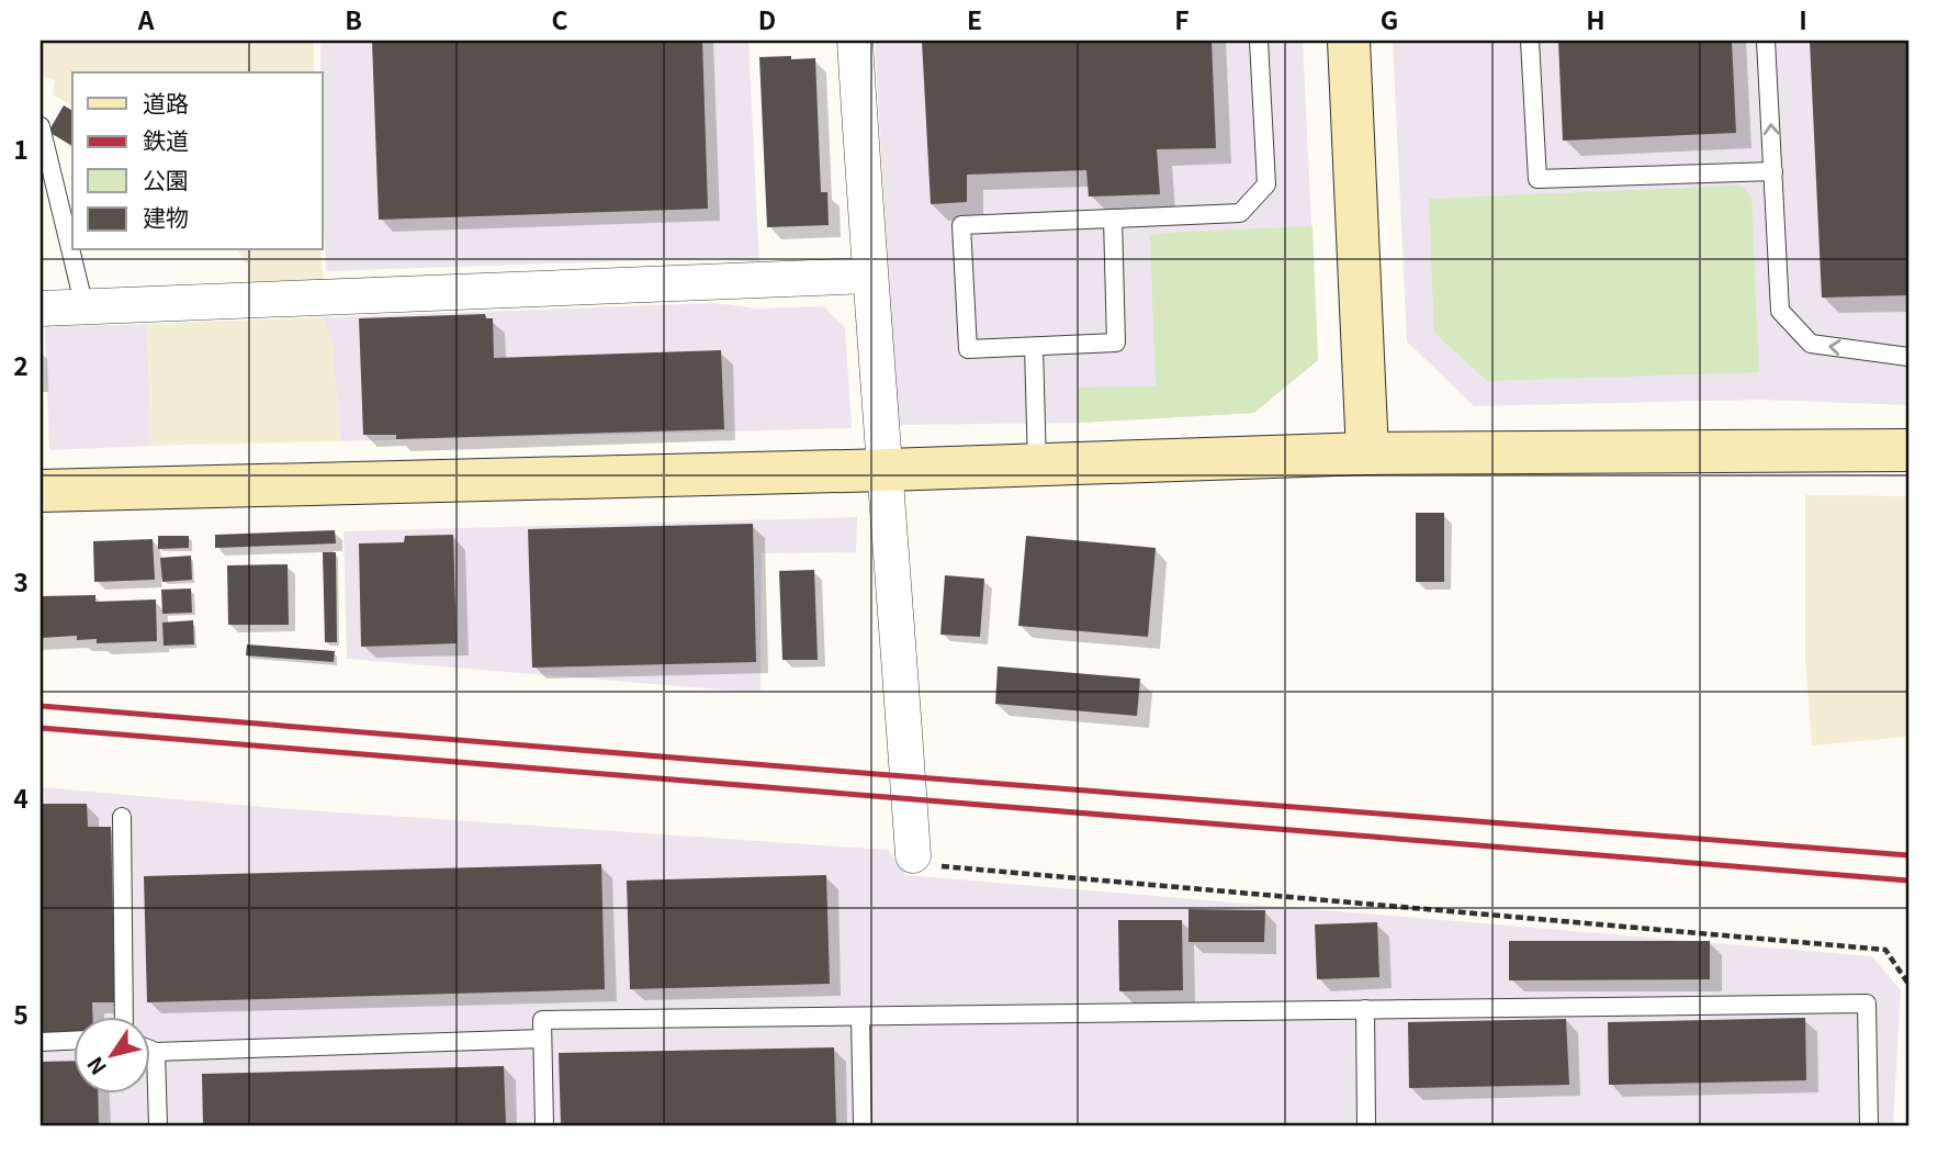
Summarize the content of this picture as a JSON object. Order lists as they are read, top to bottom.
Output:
{
  "legend": [
    "道路",
    "鉄道",
    "公園",
    "建物"
  ],
  "north": "bottom left",
  "grid": {
    "columns": [
      "A",
      "B",
      "C",
      "D",
      "E",
      "F",
      "G",
      "H",
      "I"
    ],
    "rows": [
      "1",
      "2",
      "3",
      "4",
      "5"
    ]
  }
}
